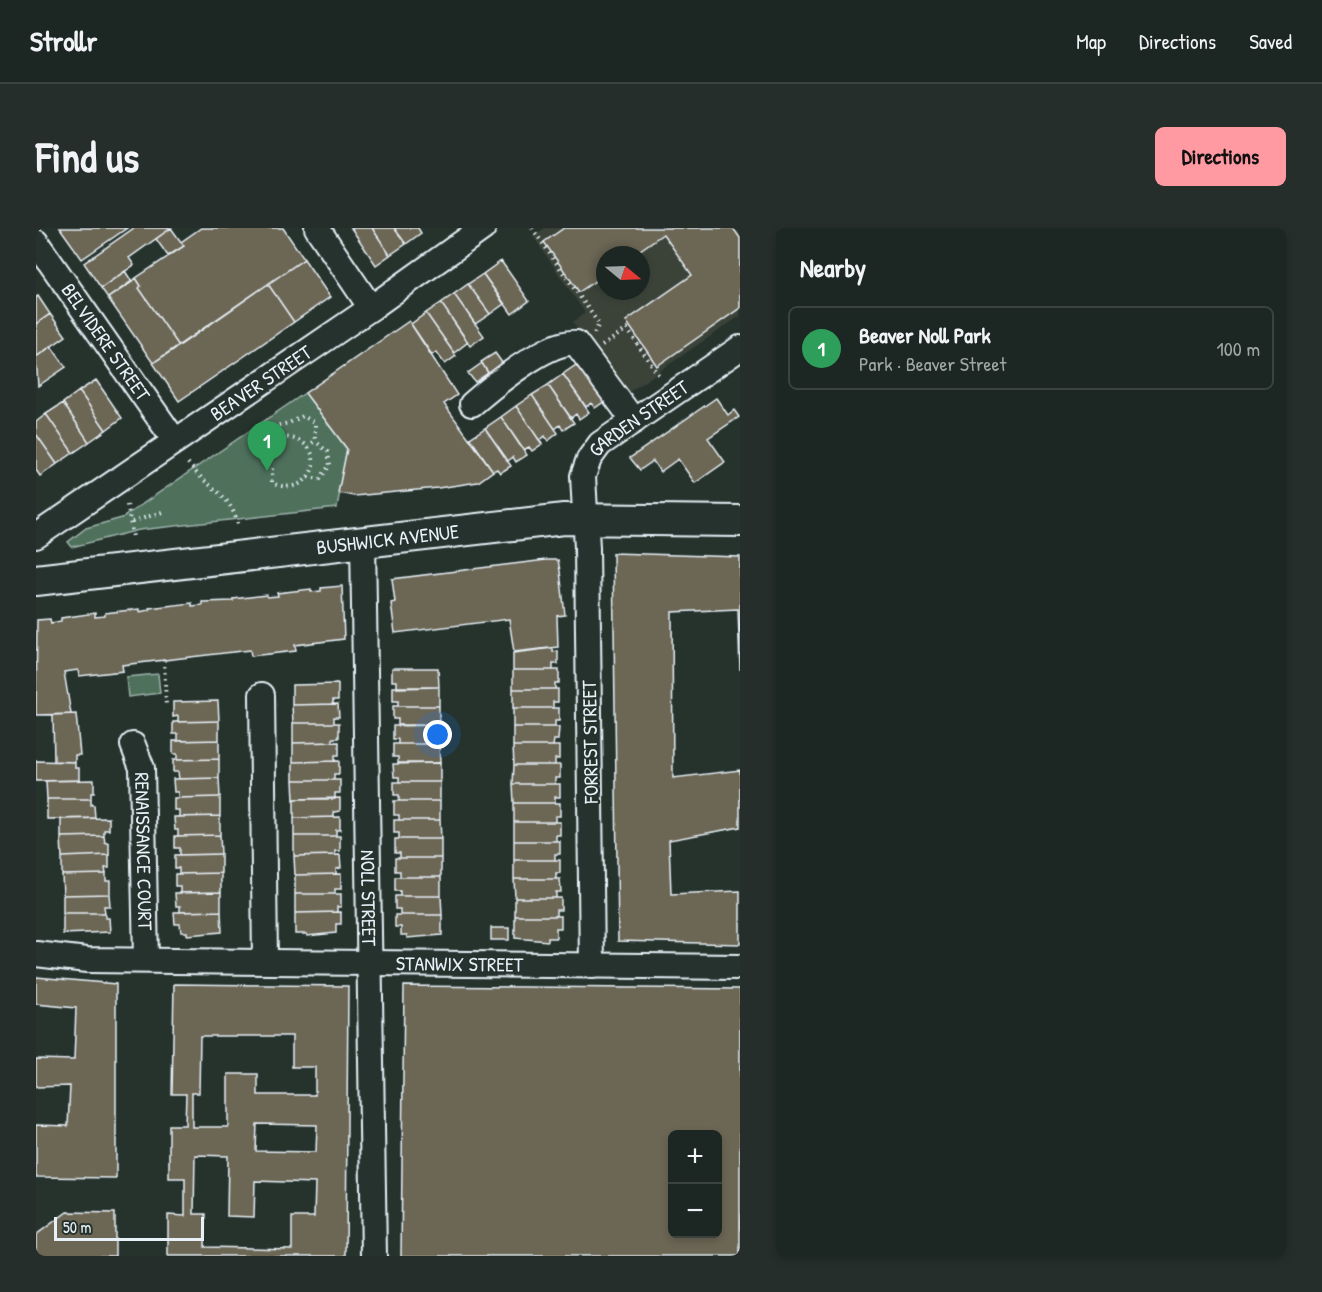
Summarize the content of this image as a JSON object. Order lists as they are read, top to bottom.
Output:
{
  "streets": {
    "main road": ["BUSHWICK AVENUE"],
    "street": [
      "BELVIDERE STREET",
      "BEAVER STREET",
      "GARDEN STREET",
      "FORREST STREET",
      "RENAISSANCE COURT",
      "NOLL STREET",
      "STANWIX STREET"
    ]
  },
  "crossings": [
    ["BELVIDERE STREET", "BEAVER STREET"],
    ["GARDEN STREET", "BUSHWICK AVENUE"],
    ["GARDEN STREET", "FORREST STREET"],
    ["BUSHWICK AVENUE", "FORREST STREET"],
    ["BUSHWICK AVENUE", "NOLL STREET"],
    ["FORREST STREET", "STANWIX STREET"],
    ["RENAISSANCE COURT", "STANWIX STREET"],
    ["NOLL STREET", "STANWIX STREET"]
  ],
  "scale_bar": "50 m",
  "north": "right",
  "page": {
    "header": "Strollr",
    "nav": ["Map", "Directions", "Saved"],
    "buttons": "Directions",
    "title": "Find us",
    "heading": "Nearby",
    "list": [
      {
        "mark": "1",
        "name": "Beaver Noll Park",
        "note": "Park · Beaver Street",
        "value": "100 m"
      }
    ],
    "pins": "1",
    "map_buttons": ["+", "−"],
    "scale": "50 m"
  }
}
